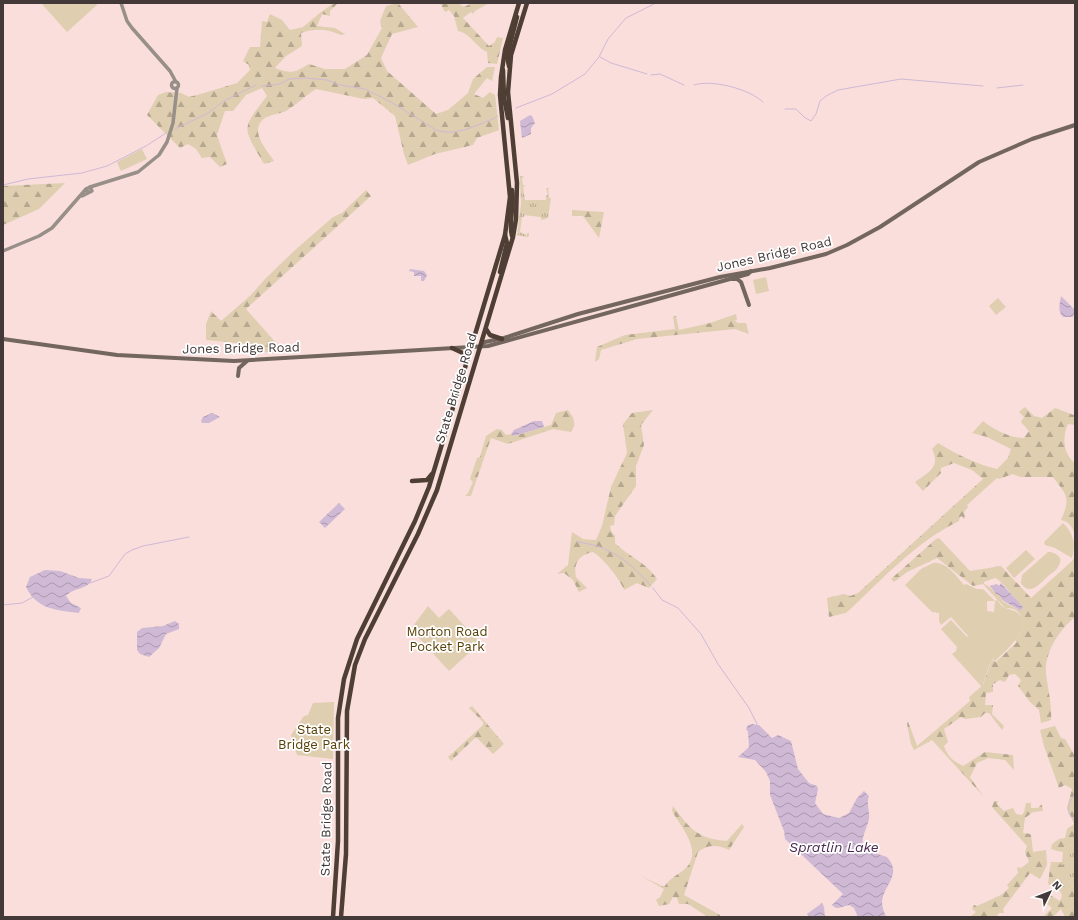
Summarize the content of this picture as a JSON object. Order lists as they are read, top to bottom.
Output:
{
  "streets": {
    "highway": ["State Bridge Road"],
    "main road": ["Jones Bridge Road"]
  },
  "crossings": [
    ["Jones Bridge Road", "State Bridge Road"]
  ],
  "water": ["Spratlin Lake"],
  "parks": ["Morton Road Pocket Park", "State Bridge Park"],
  "north": "top right"
}
